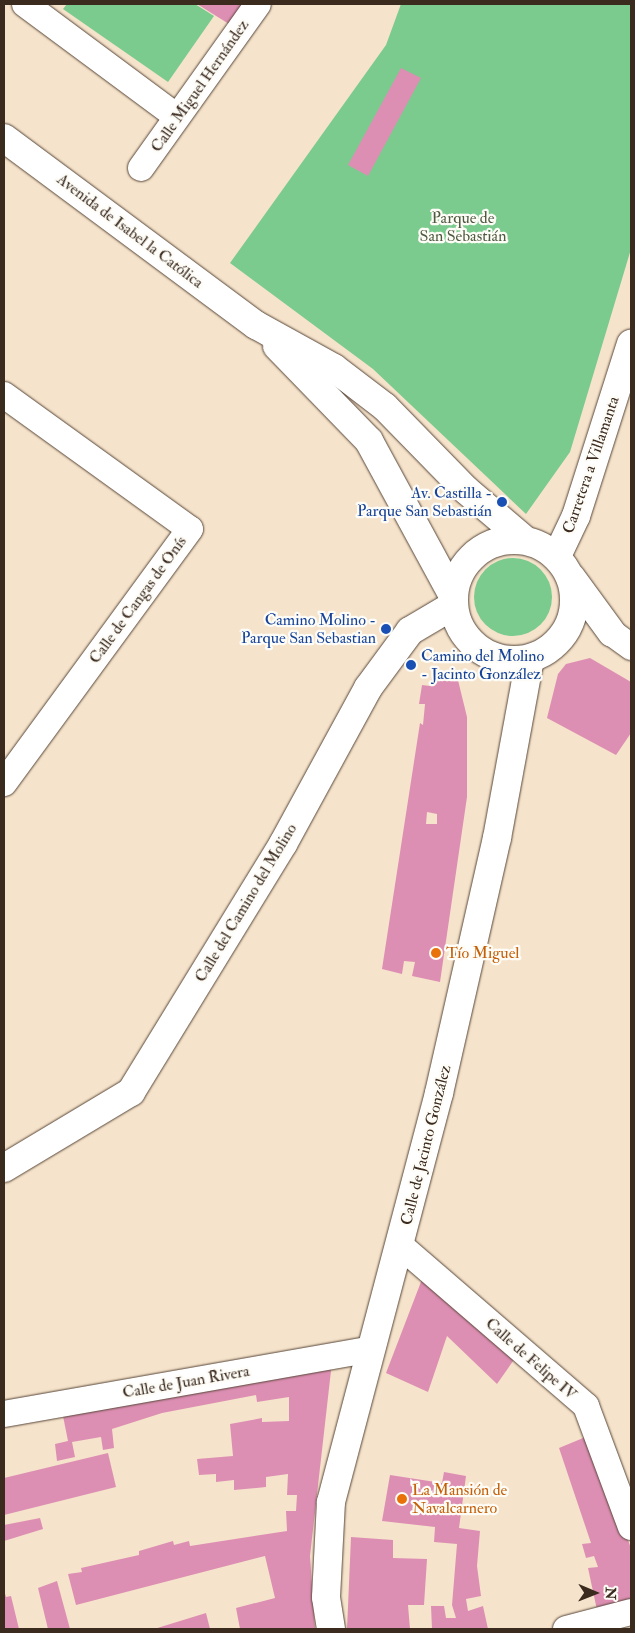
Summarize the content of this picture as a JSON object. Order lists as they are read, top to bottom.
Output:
{
  "streets": {
    "street": [
      "Calle Miguel Hernández",
      "Avenida de Isabel la Católica",
      "Carretera a Villamanta",
      "Calle de Cangas de Onís",
      "Calle del Camino del Molino",
      "Calle de Jacinto González",
      "Calle de Felipe IV",
      "Calle de Juan Rivera"
    ]
  },
  "crossings": [
    ["Avenida de Isabel la Católica", "Carretera a Villamanta"],
    ["Avenida de Isabel la Católica", "Calle del Camino del Molino"],
    ["Avenida de Isabel la Católica", "Calle de Jacinto González"],
    ["Carretera a Villamanta", "Calle del Camino del Molino"],
    ["Carretera a Villamanta", "Calle de Jacinto González"],
    ["Calle del Camino del Molino", "Calle de Jacinto González"],
    ["Calle de Jacinto González", "Calle de Felipe IV"],
    ["Calle de Jacinto González", "Calle de Juan Rivera"]
  ],
  "parks": ["Parque de San Sebastián"],
  "places": [
    "Av. Castilla - Parque San Sebastián",
    "Camino Molino - Parque San Sebastian",
    "Camino del Molino - Jacinto González",
    "Tío Miguel",
    "La Mansión de Navalcarnero"
  ],
  "north": "right"
}
